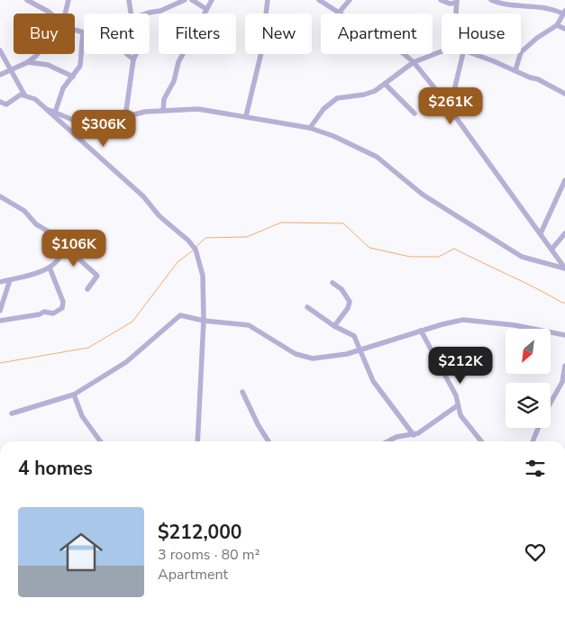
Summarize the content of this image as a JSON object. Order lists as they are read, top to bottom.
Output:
{
  "north": "bottom left",
  "page": {
    "chip": [
      "Buy",
      "Rent",
      "Filters",
      "New",
      "Apartment",
      "House"
    ],
    "price": [
      "$261K",
      "$306K",
      "$106K",
      "$212K"
    ],
    "heading": "4 homes",
    "list": [
      {
        "name": "$212,000",
        "note": "3 rooms · 80 m² · Apartment"
      }
    ]
  }
}
